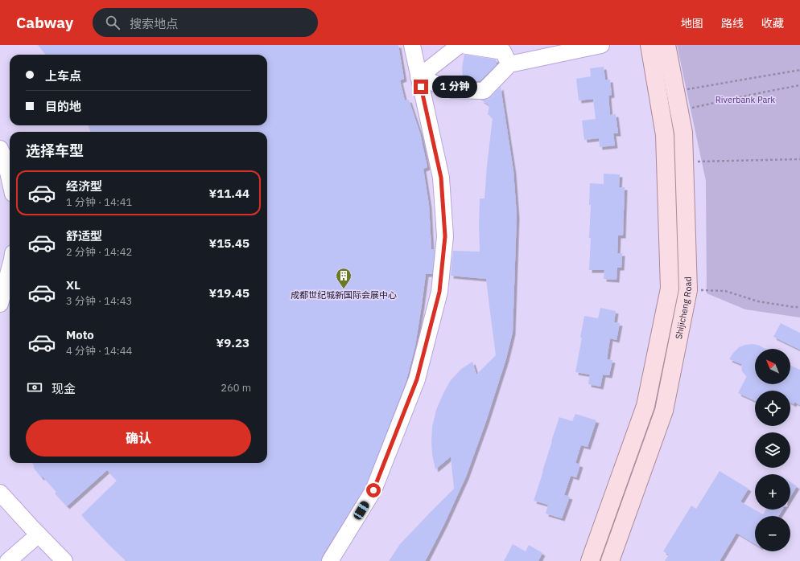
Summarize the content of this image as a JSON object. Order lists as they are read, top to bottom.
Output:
{
  "streets": {
    "main road": ["Shijicheng Road"]
  },
  "parks": ["Riverbank Park"],
  "places": {
    "building": ["成都世纪城新国际会展中心"]
  },
  "north": "top left",
  "page": {
    "header": "Cabway",
    "search": "搜索地点",
    "nav": ["地图", "路线", "收藏"],
    "banner": ["上车点", "目的地"],
    "bubble": "1 分钟",
    "heading": "选择车型",
    "list": [
      {
        "name": "经济型",
        "note": "1 分钟 · 14:41",
        "value": "¥11.44"
      },
      {
        "name": "舒适型",
        "note": "2 分钟 · 14:42",
        "value": "¥15.45"
      },
      {
        "name": "XL",
        "note": "3 分钟 · 14:43",
        "value": "¥19.45"
      },
      {
        "name": "Moto",
        "note": "4 分钟 · 14:44",
        "value": "¥9.23"
      }
    ],
    "map_buttons": ["+", "−"],
    "pay": ["现金", "260 m"],
    "buttons": "确认"
  }
}
